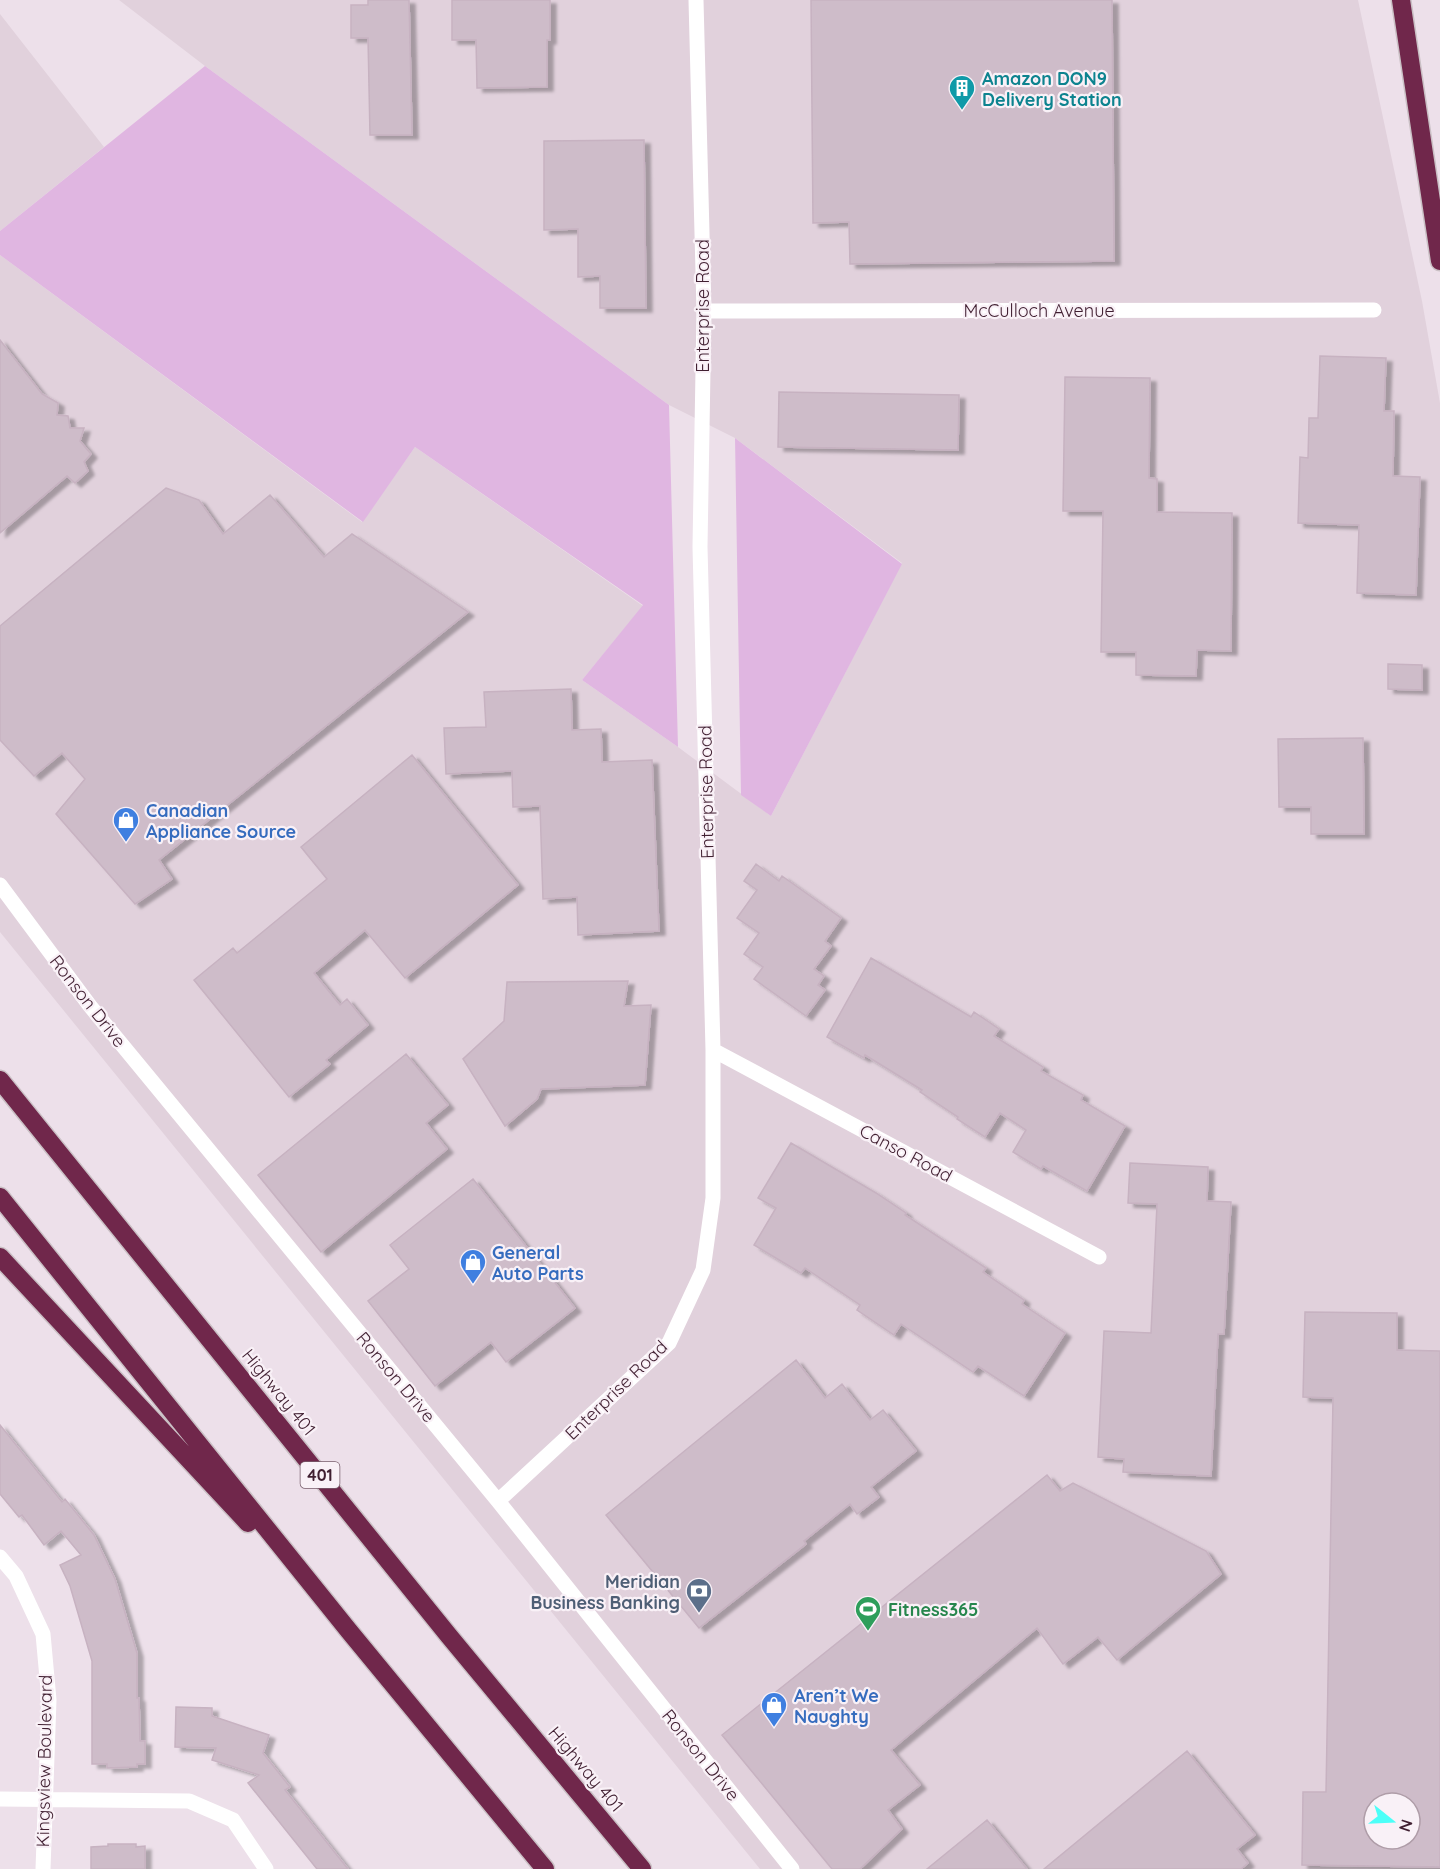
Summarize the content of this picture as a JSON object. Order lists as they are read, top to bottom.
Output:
{
  "streets": {
    "highway": ["Highway 401", "401"],
    "street": [
      "Enterprise Road",
      "McCulloch Avenue",
      "Ronson Drive",
      "Canso Road",
      "Kingsview Boulevard"
    ]
  },
  "crossings": [
    ["Enterprise Road", "McCulloch Avenue"],
    ["Enterprise Road", "Ronson Drive"],
    ["Enterprise Road", "Canso Road"]
  ],
  "places": {
    "building": ["Amazon DON9 Delivery Station"],
    "shop": ["Canadian Appliance Source", "General Auto Parts", "Aren’t We Naughty"],
    "bank": ["Meridian Business Banking"],
    "sports": ["Fitness365"]
  },
  "north": "right"
}
